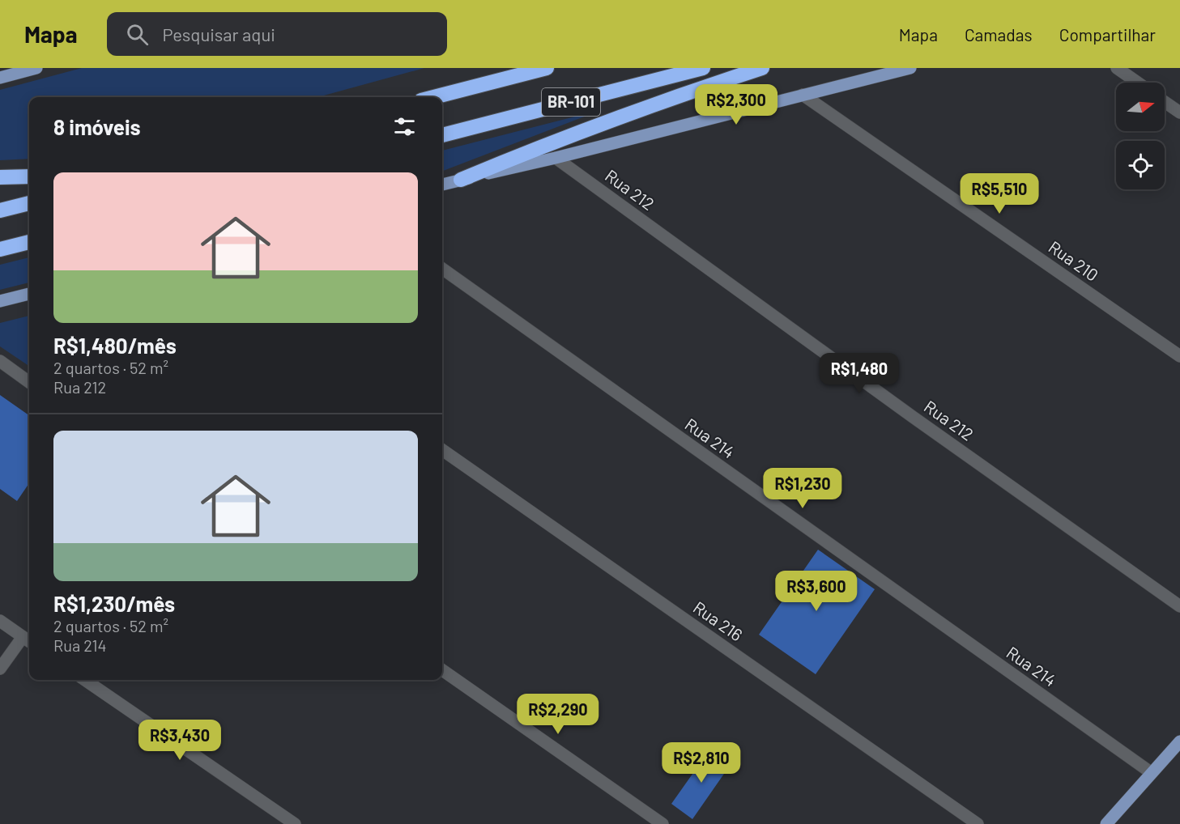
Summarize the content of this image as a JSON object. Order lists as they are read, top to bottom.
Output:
{
  "streets": {
    "highway": ["BR-101"],
    "street": [
      "Rua 212",
      "Rua 210",
      "Rua 214",
      "Rua 216"
    ]
  },
  "north": "right",
  "page": {
    "header": "Mapa",
    "search": "Pesquisar aqui",
    "nav": ["Mapa", "Camadas", "Compartilhar"],
    "price": [
      "R$2,300",
      "R$5,510",
      "R$1,480",
      "R$1,230",
      "R$3,600",
      "R$2,290",
      "R$3,430",
      "R$2,810"
    ],
    "heading": "8 imóveis",
    "list": [
      {
        "name": "R$1,480/mês",
        "note": "2 quartos · 52 m² · Rua 212"
      },
      {
        "name": "R$1,230/mês",
        "note": "2 quartos · 52 m² · Rua 214"
      }
    ]
  }
}
